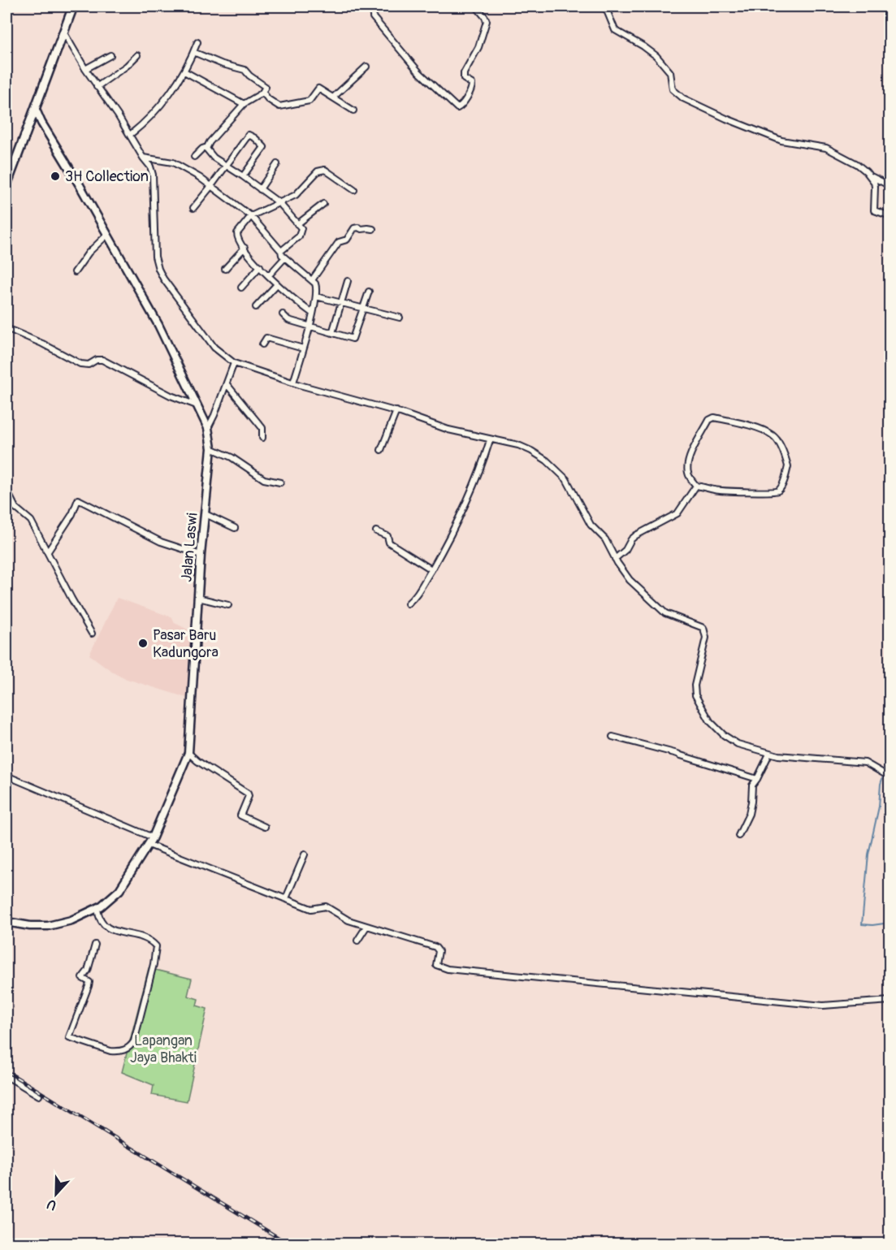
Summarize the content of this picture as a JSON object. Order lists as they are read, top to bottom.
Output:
{
  "streets": {
    "street": ["Jalan Laswi"]
  },
  "parks": ["Lapangan Jaya Bhakti"],
  "places": ["3H Collection", "Pasar Baru Kadungora"],
  "north": "bottom"
}
